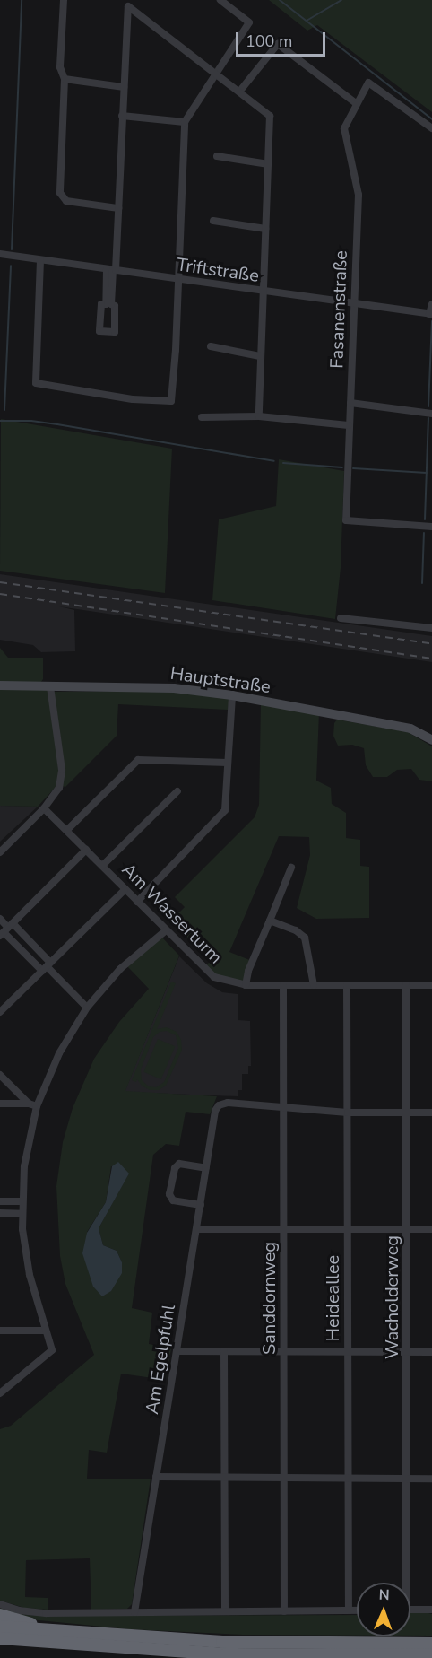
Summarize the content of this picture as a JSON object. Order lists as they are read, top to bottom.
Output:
{
  "streets": {
    "street": [
      "Triftstraße",
      "Fasanenstraße",
      "Hauptstraße",
      "Am Wasserturm",
      "Wacholderweg",
      "Sanddornweg",
      "Heideallee",
      "Am Egelpfuhl"
    ]
  },
  "crossings": [
    ["Triftstraße", "Fasanenstraße"],
    ["Am Wasserturm", "Wacholderweg"],
    ["Am Wasserturm", "Sanddornweg"],
    ["Am Wasserturm", "Heideallee"],
    ["Sanddornweg", "Am Egelpfuhl"]
  ],
  "scale_bar": "100 m",
  "north": "top"
}
